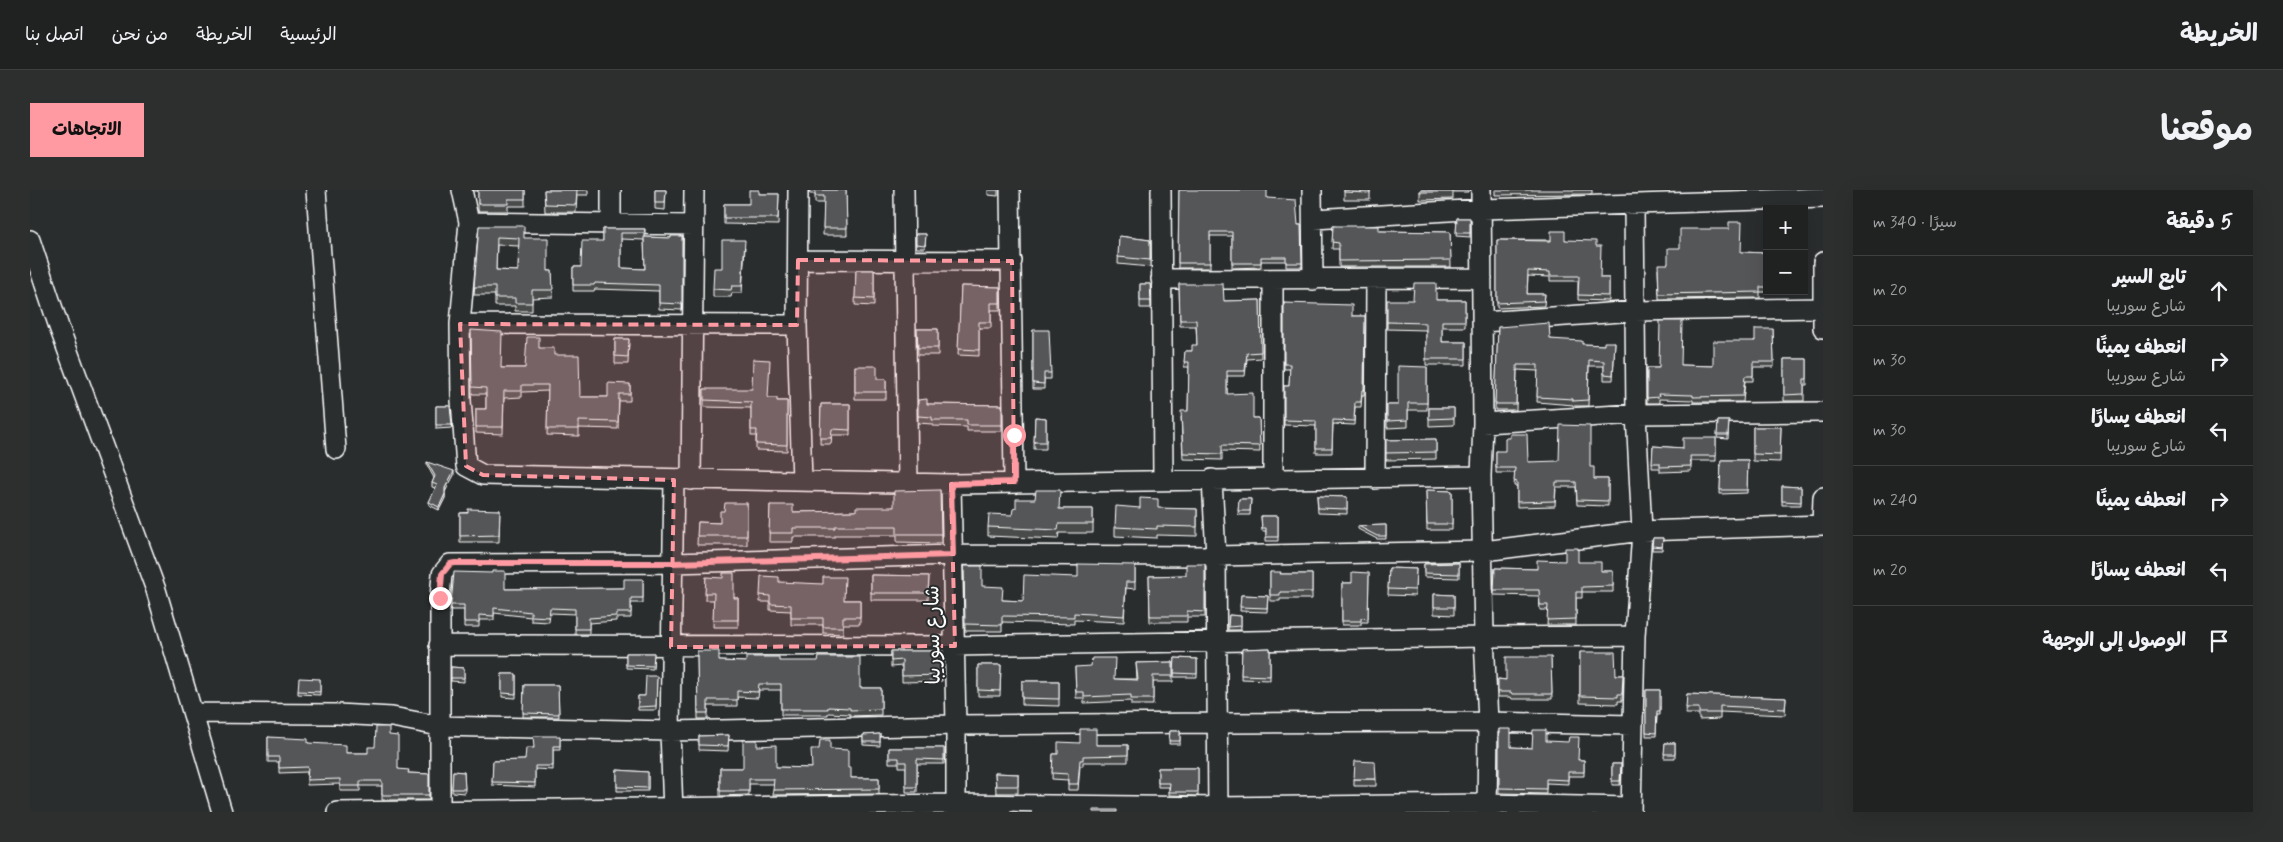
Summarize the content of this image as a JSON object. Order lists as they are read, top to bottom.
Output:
{
  "streets": {
    "street": ["شارع سوريبا"]
  },
  "page": {
    "header": "الخريطة",
    "nav": [
      "الرئيسية",
      "الخريطة",
      "من نحن",
      "اتصل بنا"
    ],
    "title": "موقعنا",
    "buttons": "الاتجاهات",
    "heading": ["5 دقيقة", "سيرًا · 340 m"],
    "map_buttons": ["+", "−"],
    "list": [
      ["تابع السير", "شارع سوريبا", "20 m"],
      ["انعطف يمينًا", "شارع سوريبا", "30 m"],
      ["انعطف يسارًا", "شارع سوريبا", "30 m"],
      ["انعطف يمينًا", "240 m"],
      ["انعطف يسارًا", "20 m"],
      "الوصول إلى الوجهة"
    ]
  }
}
